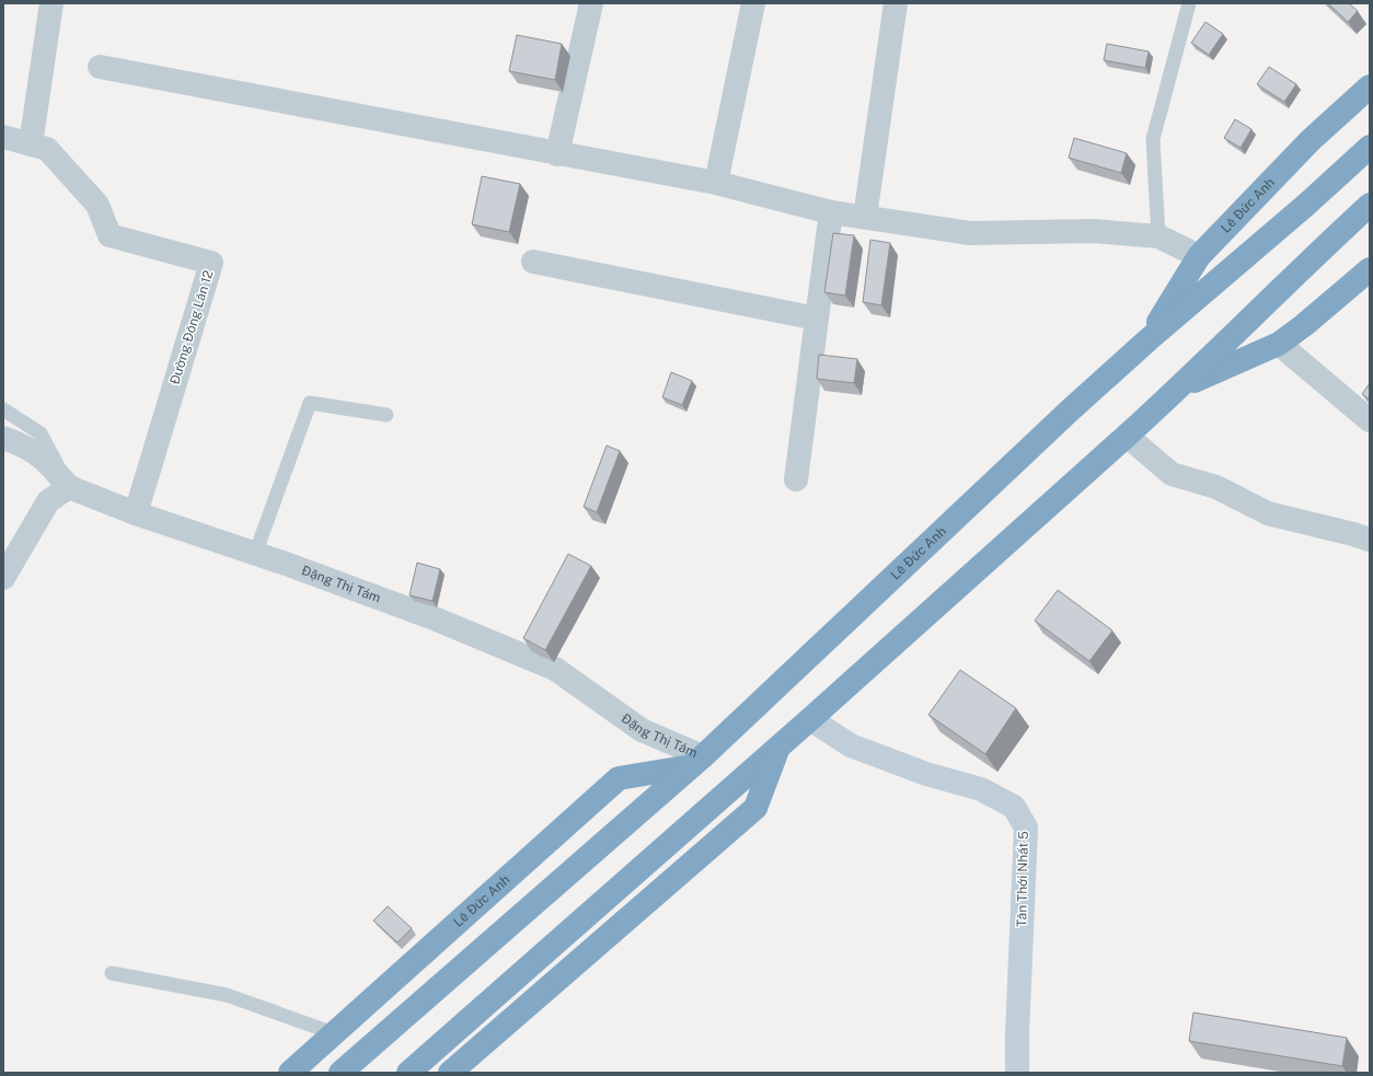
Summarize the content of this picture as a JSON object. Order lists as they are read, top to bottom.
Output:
{
  "streets": {
    "highway": ["Lê Đức Anh"],
    "street": ["Đường Đông Lân 12", "Đặng Thị Tám", "Tân Thới Nhất 5"]
  },
  "crossings": [
    ["Lê Đức Anh", "Đặng Thị Tám"],
    ["Đường Đông Lân 12", "Đặng Thị Tám"]
  ]
}
